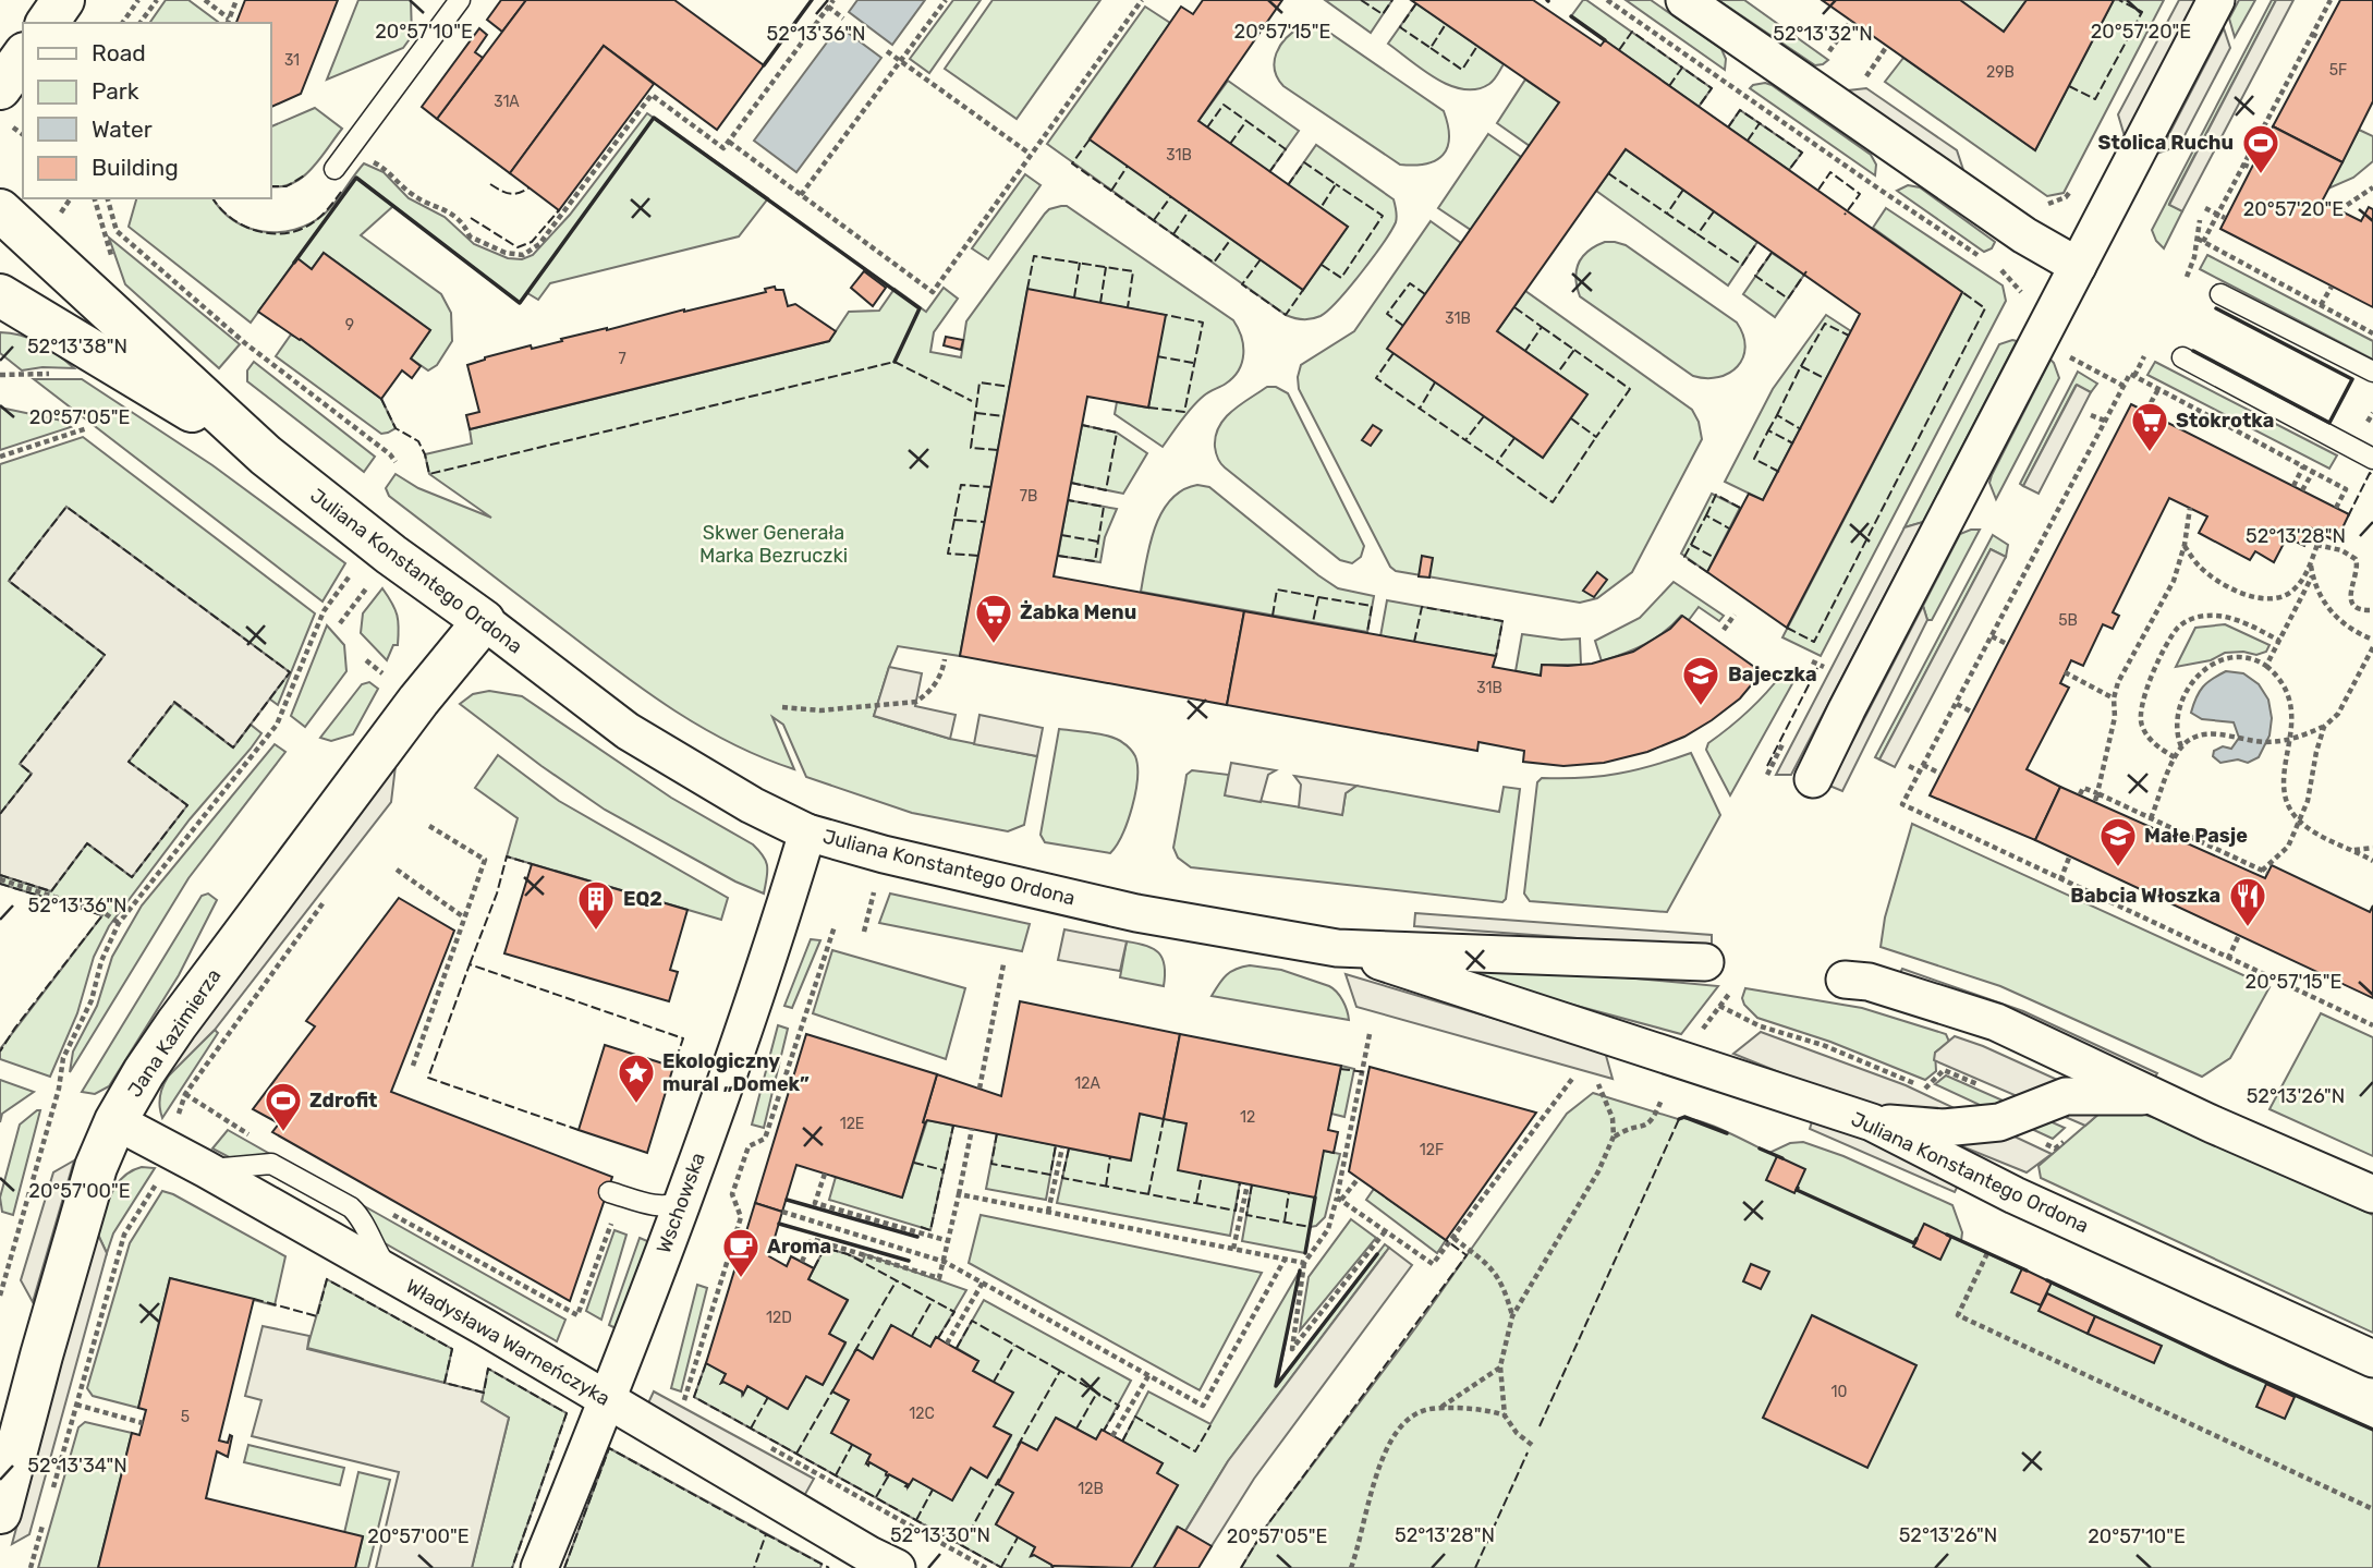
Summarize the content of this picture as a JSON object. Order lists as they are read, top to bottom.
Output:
{
  "streets": {
    "street": [
      "Juliana Konstantego Ordona",
      "Jana Kazimierza",
      "Wschowska",
      "Władysława Warneńczyka"
    ]
  },
  "crossings": [
    ["Juliana Konstantego Ordona", "Jana Kazimierza"],
    ["Juliana Konstantego Ordona", "Wschowska"],
    ["Jana Kazimierza", "Władysława Warneńczyka"],
    ["Wschowska", "Władysława Warneńczyka"]
  ],
  "parks": ["Skwer Generała Marka Bezruczki"],
  "places": {
    "sports": ["Stolica Ruchu", "Zdrofit"],
    "supermarket": ["Stokrotka", "Żabka Menu"],
    "school or university": ["Bajeczka", "Małe Pasje"],
    "restaurant": ["Babcia Włoszka"],
    "building": ["EQ2"],
    "place": ["Ekologiczny mural „Domek”"],
    "cafe": ["Aroma"]
  },
  "house_numbers": [
    "31",
    "5F",
    "29B",
    "31A",
    "31B",
    "31B",
    "9",
    "7",
    "7B",
    "5B",
    "31B",
    "12A",
    "12",
    "12E",
    "12F",
    "12D",
    "10",
    "12C",
    "5",
    "12B"
  ],
  "legend": [
    "Road",
    "Park",
    "Water",
    "Building"
  ],
  "coordinates": [
    "20°57'10\"E",
    "20°57'15\"E",
    "20°57'20\"E",
    "52°13'36\"N",
    "52°13'32\"N",
    "52°13'38\"N",
    "20°57'05\"E",
    "52°13'28\"N",
    "52°13'26\"N",
    "20°57'00\"E",
    "52°13'34\"N",
    "52°13'30\"N"
  ]
}
